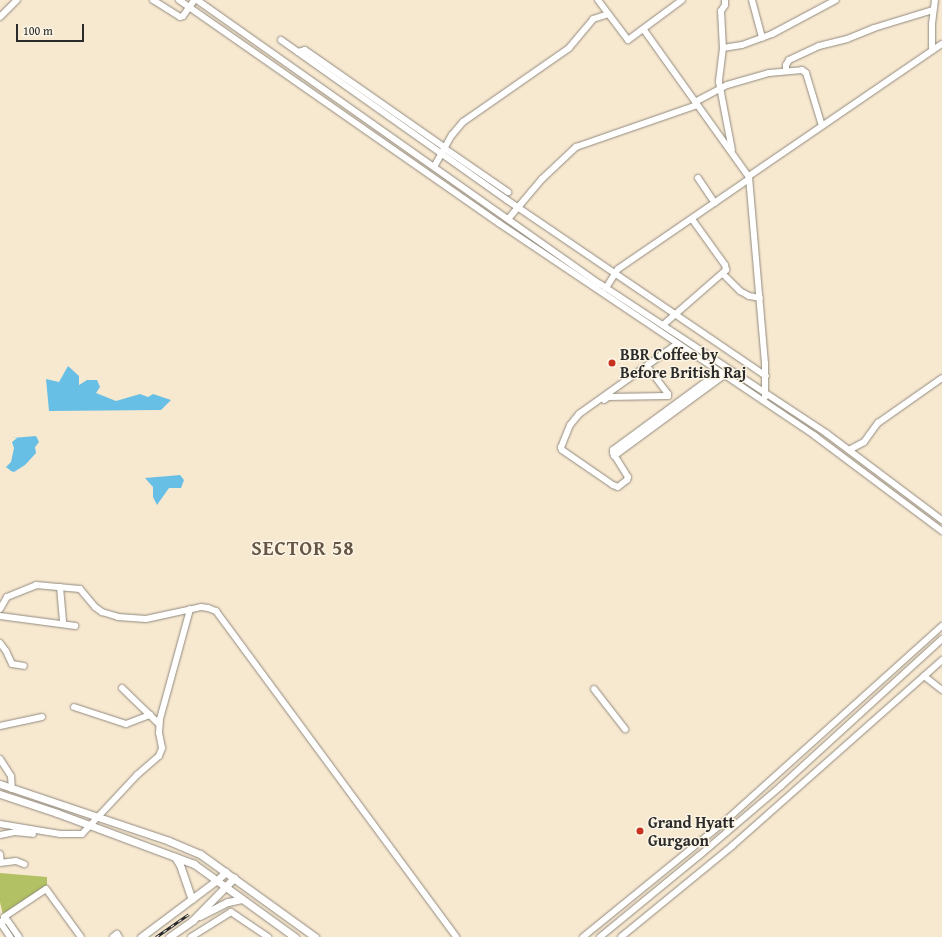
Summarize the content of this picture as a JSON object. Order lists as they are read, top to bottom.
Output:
{
  "districts": ["SECTOR 58"],
  "places": ["BBR Coffee by Before British Raj", "Grand Hyatt Gurgaon"],
  "scale_bar": "100 m"
}
